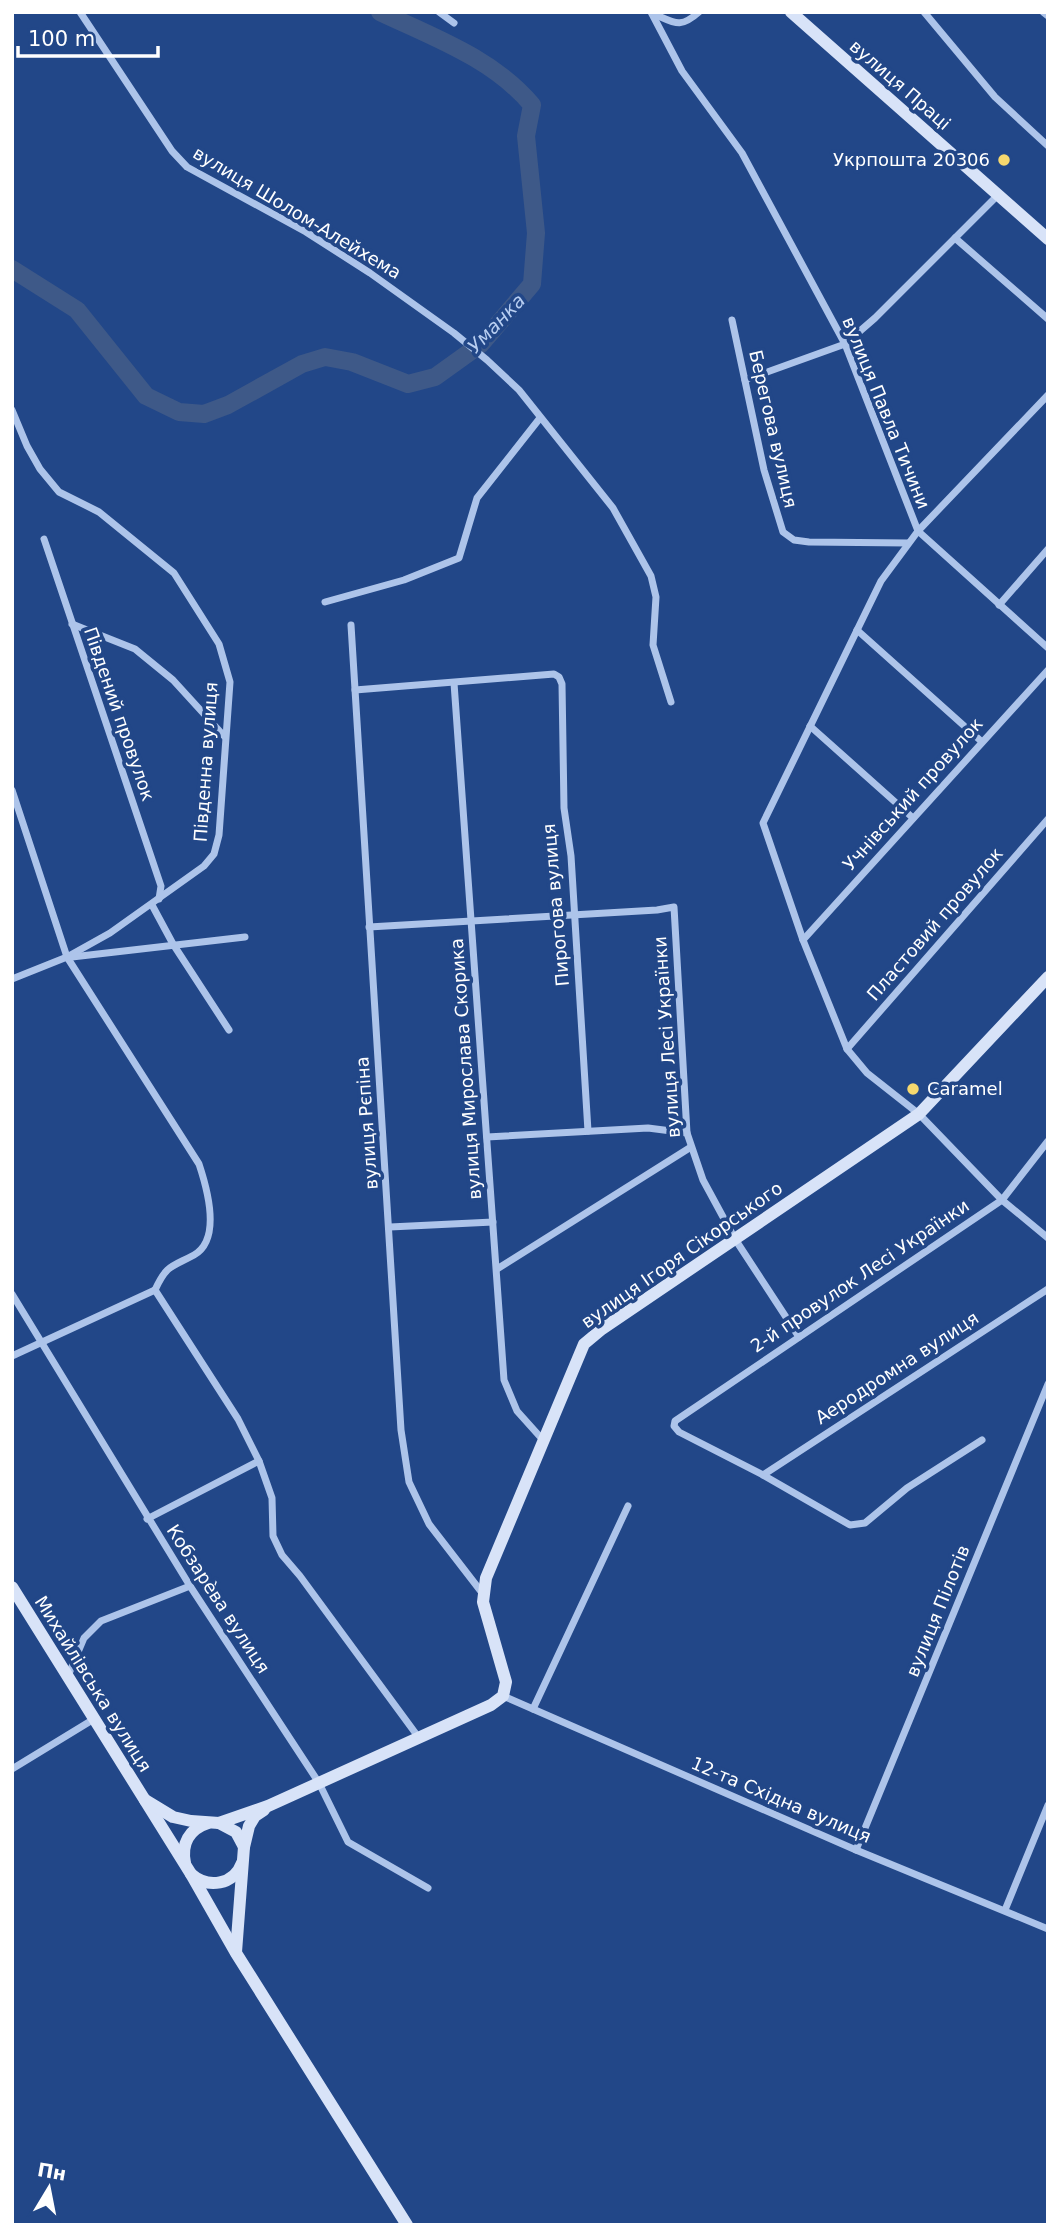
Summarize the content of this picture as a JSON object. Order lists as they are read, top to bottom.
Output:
{
  "streets": {
    "main road": ["вулиця Праці", "вулиця Ігоря Сікорського", "Михайлівська вулиця"],
    "street": [
      "вулиця Шолом-Алейхема",
      "вулиця Павла Тичини",
      "Берегова вулиця",
      "Південий провулок",
      "Південна вулиця",
      "Учнівський провулок",
      "Пирогова вулиця",
      "Пластовий провулок",
      "вулиця Лесі Українки",
      "вулиця Мирослава Скорика",
      "вулиця Рєпіна",
      "2-й провулок Лесі Українки",
      "Аеродромна вулиця",
      "Кобзарèва вулиця",
      "вулиця Пілотів",
      "12-та Східна вулиця"
    ]
  },
  "crossings": [
    ["Південий провулок", "Південна вулиця"],
    ["Пирогова вулиця", "вулиця Лесі Українки"],
    ["Пирогова вулиця", "вулиця Мирослава Скорика"],
    ["вулиця Лесі Українки", "вулиця Ігоря Сікорського"],
    ["вулиця Лесі Українки", "2-й провулок Лесі Українки"],
    ["вулиця Мирослава Скорика", "вулиця Ігоря Сікорського"],
    ["вулиця Рєпіна", "вулиця Ігоря Сікорського"],
    ["вулиця Ігоря Сікорського", "12-та Східна вулиця"],
    ["2-й провулок Лесі Українки", "Аеродромна вулиця"],
    ["вулиця Пілотів", "12-та Східна вулиця"]
  ],
  "water": ["Уманка"],
  "places": ["Укрпошта 20306", "Caramel"],
  "scale_bar": "100 m",
  "north": "top"
}
